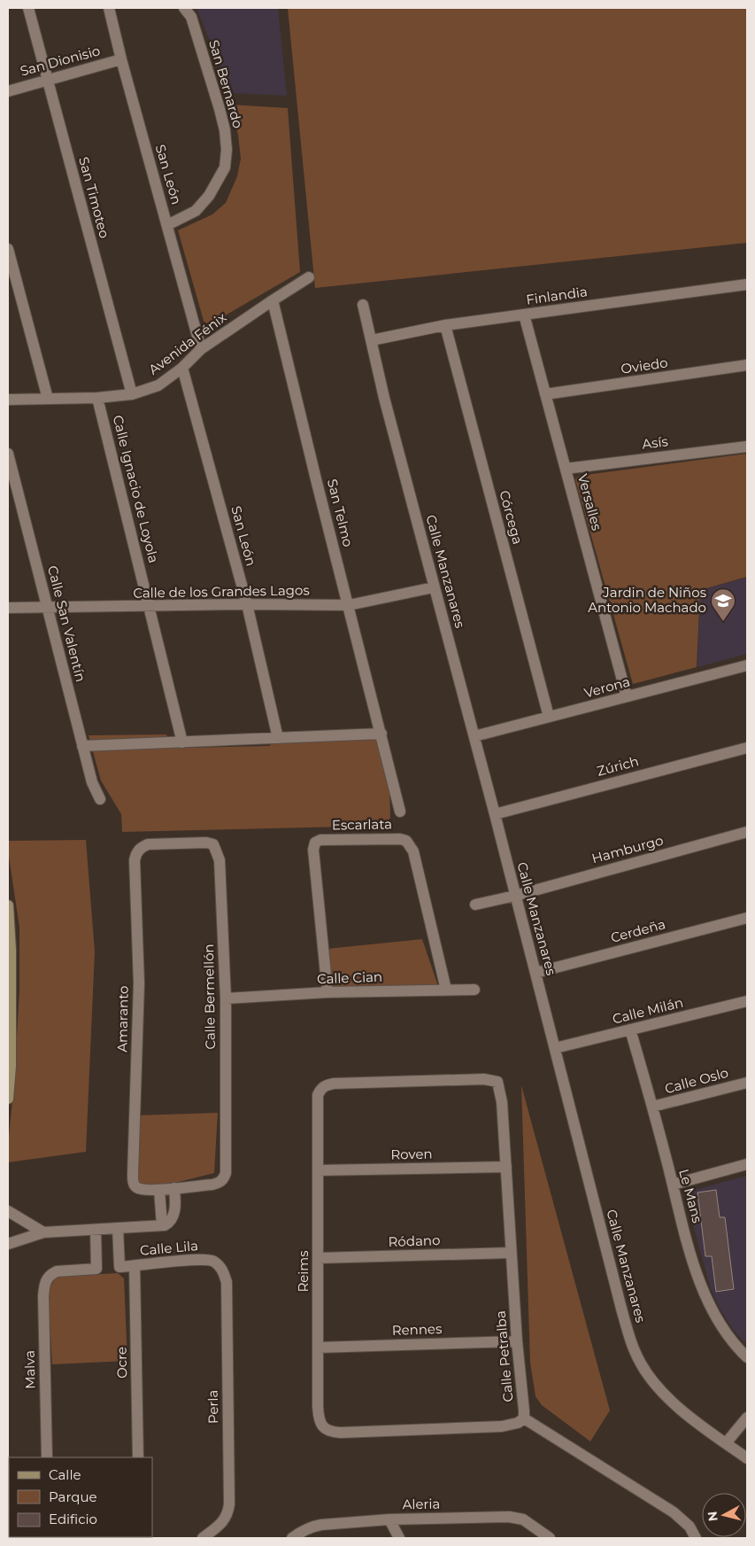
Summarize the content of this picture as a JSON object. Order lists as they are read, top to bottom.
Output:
{
  "streets": {
    "street": [
      "San Dionisio",
      "San Bernardo",
      "San León",
      "San Timoteo",
      "Finlandia",
      "Avenida Fénix",
      "Oviedo",
      "Asís",
      "Calle Ignacio de Loyola",
      "Versalles",
      "San Telmo",
      "Córcega",
      "Calle Manzanares",
      "Calle de los Grandes Lagos",
      "Calle San Valentín",
      "Verona",
      "Zúrich",
      "Escarlata",
      "Hamburgo",
      "Cerdeña",
      "Calle Cian",
      "Calle Bermellón",
      "Calle Milán",
      "Amaranto",
      "Calle Oslo",
      "Roven",
      "Le Mans",
      "Ródano",
      "Calle Lila",
      "Reims",
      "Rennes",
      "Calle Petralba",
      "Ocre",
      "Malva",
      "Perla",
      "Aleria"
    ]
  },
  "crossings": [
    ["San Dionisio", "San León"],
    ["San Dionisio", "San Timoteo"],
    ["San Bernardo", "San León"],
    ["San León", "Avenida Fénix"],
    ["San León", "Calle de los Grandes Lagos"],
    ["San Timoteo", "Avenida Fénix"],
    ["Finlandia", "Versalles"],
    ["Finlandia", "Córcega"],
    ["Finlandia", "Calle Manzanares"],
    ["Avenida Fénix", "Calle Ignacio de Loyola"],
    ["Avenida Fénix", "San Telmo"],
    ["Oviedo", "Versalles"],
    ["Asís", "Versalles"],
    ["Calle Ignacio de Loyola", "Calle de los Grandes Lagos"],
    ["Versalles", "Verona"],
    ["San Telmo", "Calle de los Grandes Lagos"],
    ["Córcega", "Verona"],
    ["Calle Manzanares", "Calle de los Grandes Lagos"],
    ["Calle Manzanares", "Verona"],
    ["Calle Manzanares", "Zúrich"],
    ["Calle Manzanares", "Hamburgo"],
    ["Calle Manzanares", "Cerdeña"],
    ["Calle Manzanares", "Calle Milán"],
    ["Calle de los Grandes Lagos", "Calle San Valentín"],
    ["Escarlata", "Calle Cian"],
    ["Calle Cian", "Calle Bermellón"],
    ["Calle Bermellón", "Amaranto"],
    ["Calle Milán", "Le Mans"],
    ["Calle Oslo", "Le Mans"],
    ["Roven", "Reims"],
    ["Roven", "Calle Petralba"],
    ["Ródano", "Reims"],
    ["Ródano", "Calle Petralba"],
    ["Calle Lila", "Ocre"],
    ["Calle Lila", "Perla"],
    ["Reims", "Rennes"],
    ["Reims", "Calle Petralba"],
    ["Rennes", "Calle Petralba"]
  ],
  "places": {
    "school or university": ["Jardin de Niños Antonio Machado"]
  },
  "legend": ["Calle", "Parque", "Edificio"],
  "north": "left"
}
